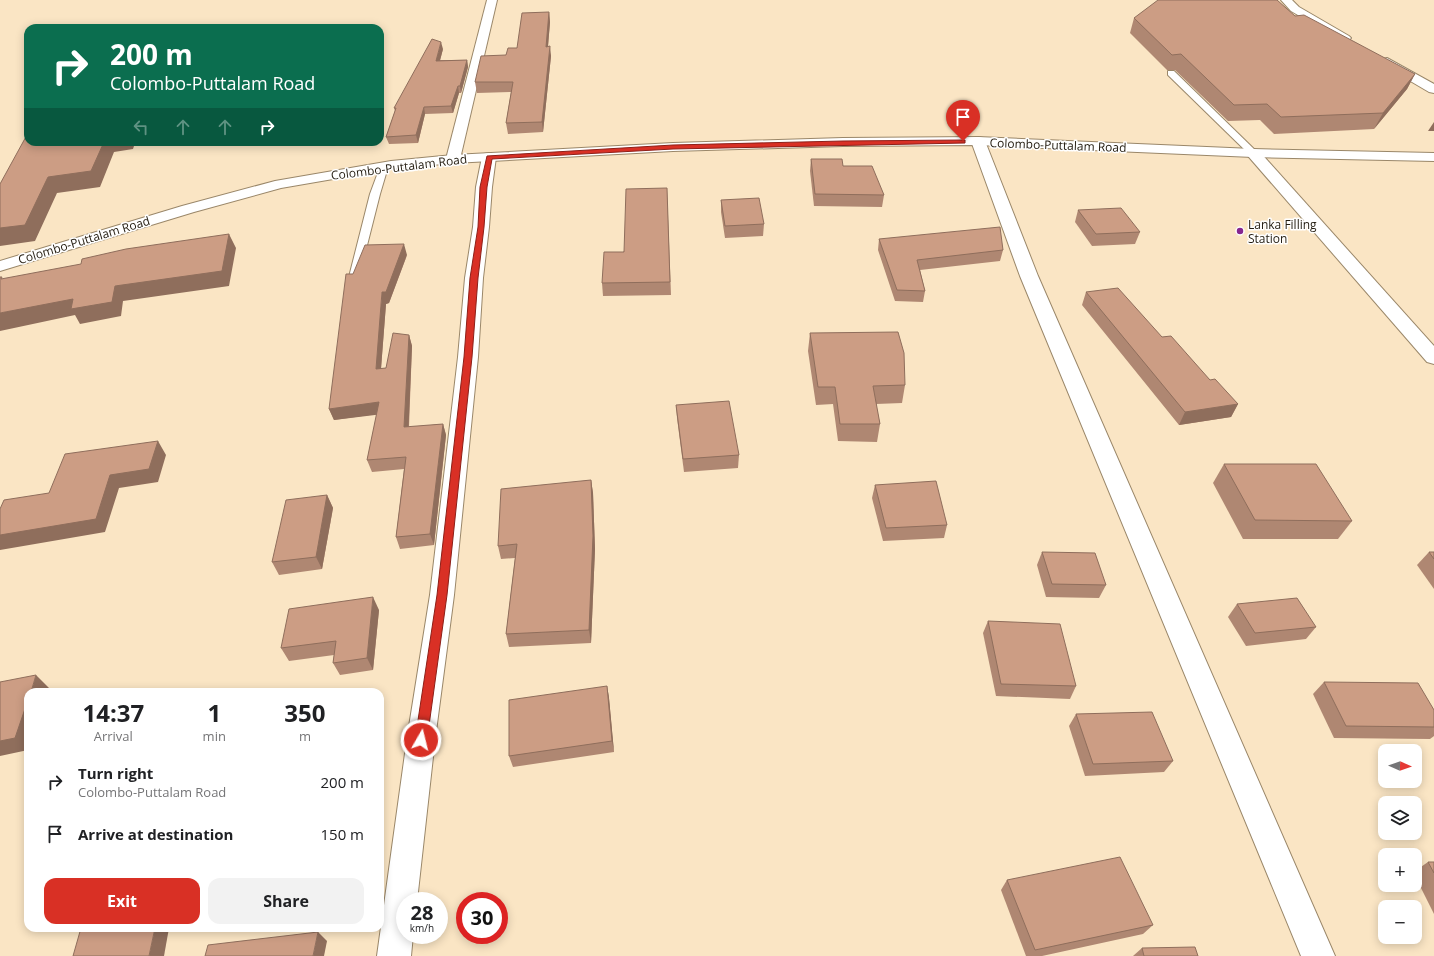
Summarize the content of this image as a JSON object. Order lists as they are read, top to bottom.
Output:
{
  "streets": {
    "main road": ["Colombo-Puttalam Road"]
  },
  "places": ["Lanka Filling Station"],
  "north": "right",
  "page": {
    "turn": ["200 m", "Colombo-Puttalam Road"],
    "eta": [
      "14:37",
      "Arrival",
      "1",
      "min",
      "350",
      "m"
    ],
    "map_buttons": ["+", "−"],
    "list": [
      {
        "name": "Turn right",
        "note": "Colombo-Puttalam Road",
        "value": "200 m"
      },
      {
        "name": "Arrive at destination",
        "value": "150 m"
      }
    ],
    "buttons": ["Exit", "Share"],
    "speed": "28 km/h",
    "limit": "30"
  }
}
